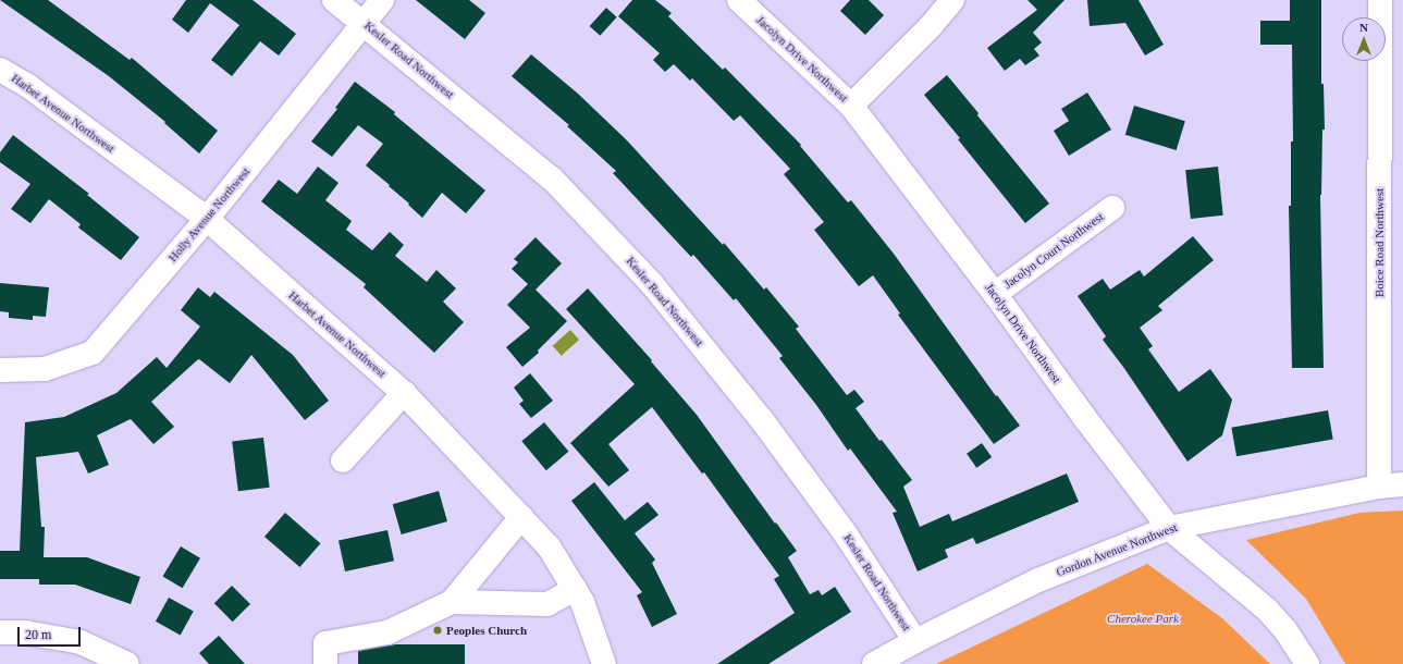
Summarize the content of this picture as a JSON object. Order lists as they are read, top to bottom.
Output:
{
  "streets": {
    "street": [
      "Jacolyn Drive Northwest",
      "Kesler Road Northwest",
      "Harbet Avenue Northwest",
      "Holly Avenue Northwest",
      "Boice Road Northwest",
      "Jacolyn Court Northwest",
      "Gordon Avenue Northwest"
    ]
  },
  "crossings": [
    ["Jacolyn Drive Northwest", "Jacolyn Court Northwest"],
    ["Jacolyn Drive Northwest", "Gordon Avenue Northwest"],
    ["Kesler Road Northwest", "Holly Avenue Northwest"],
    ["Kesler Road Northwest", "Gordon Avenue Northwest"],
    ["Harbet Avenue Northwest", "Holly Avenue Northwest"],
    ["Boice Road Northwest", "Gordon Avenue Northwest"]
  ],
  "parks": ["Cherokee Park"],
  "places": ["Peoples Church"],
  "scale_bar": "20 m",
  "north": "top"
}
